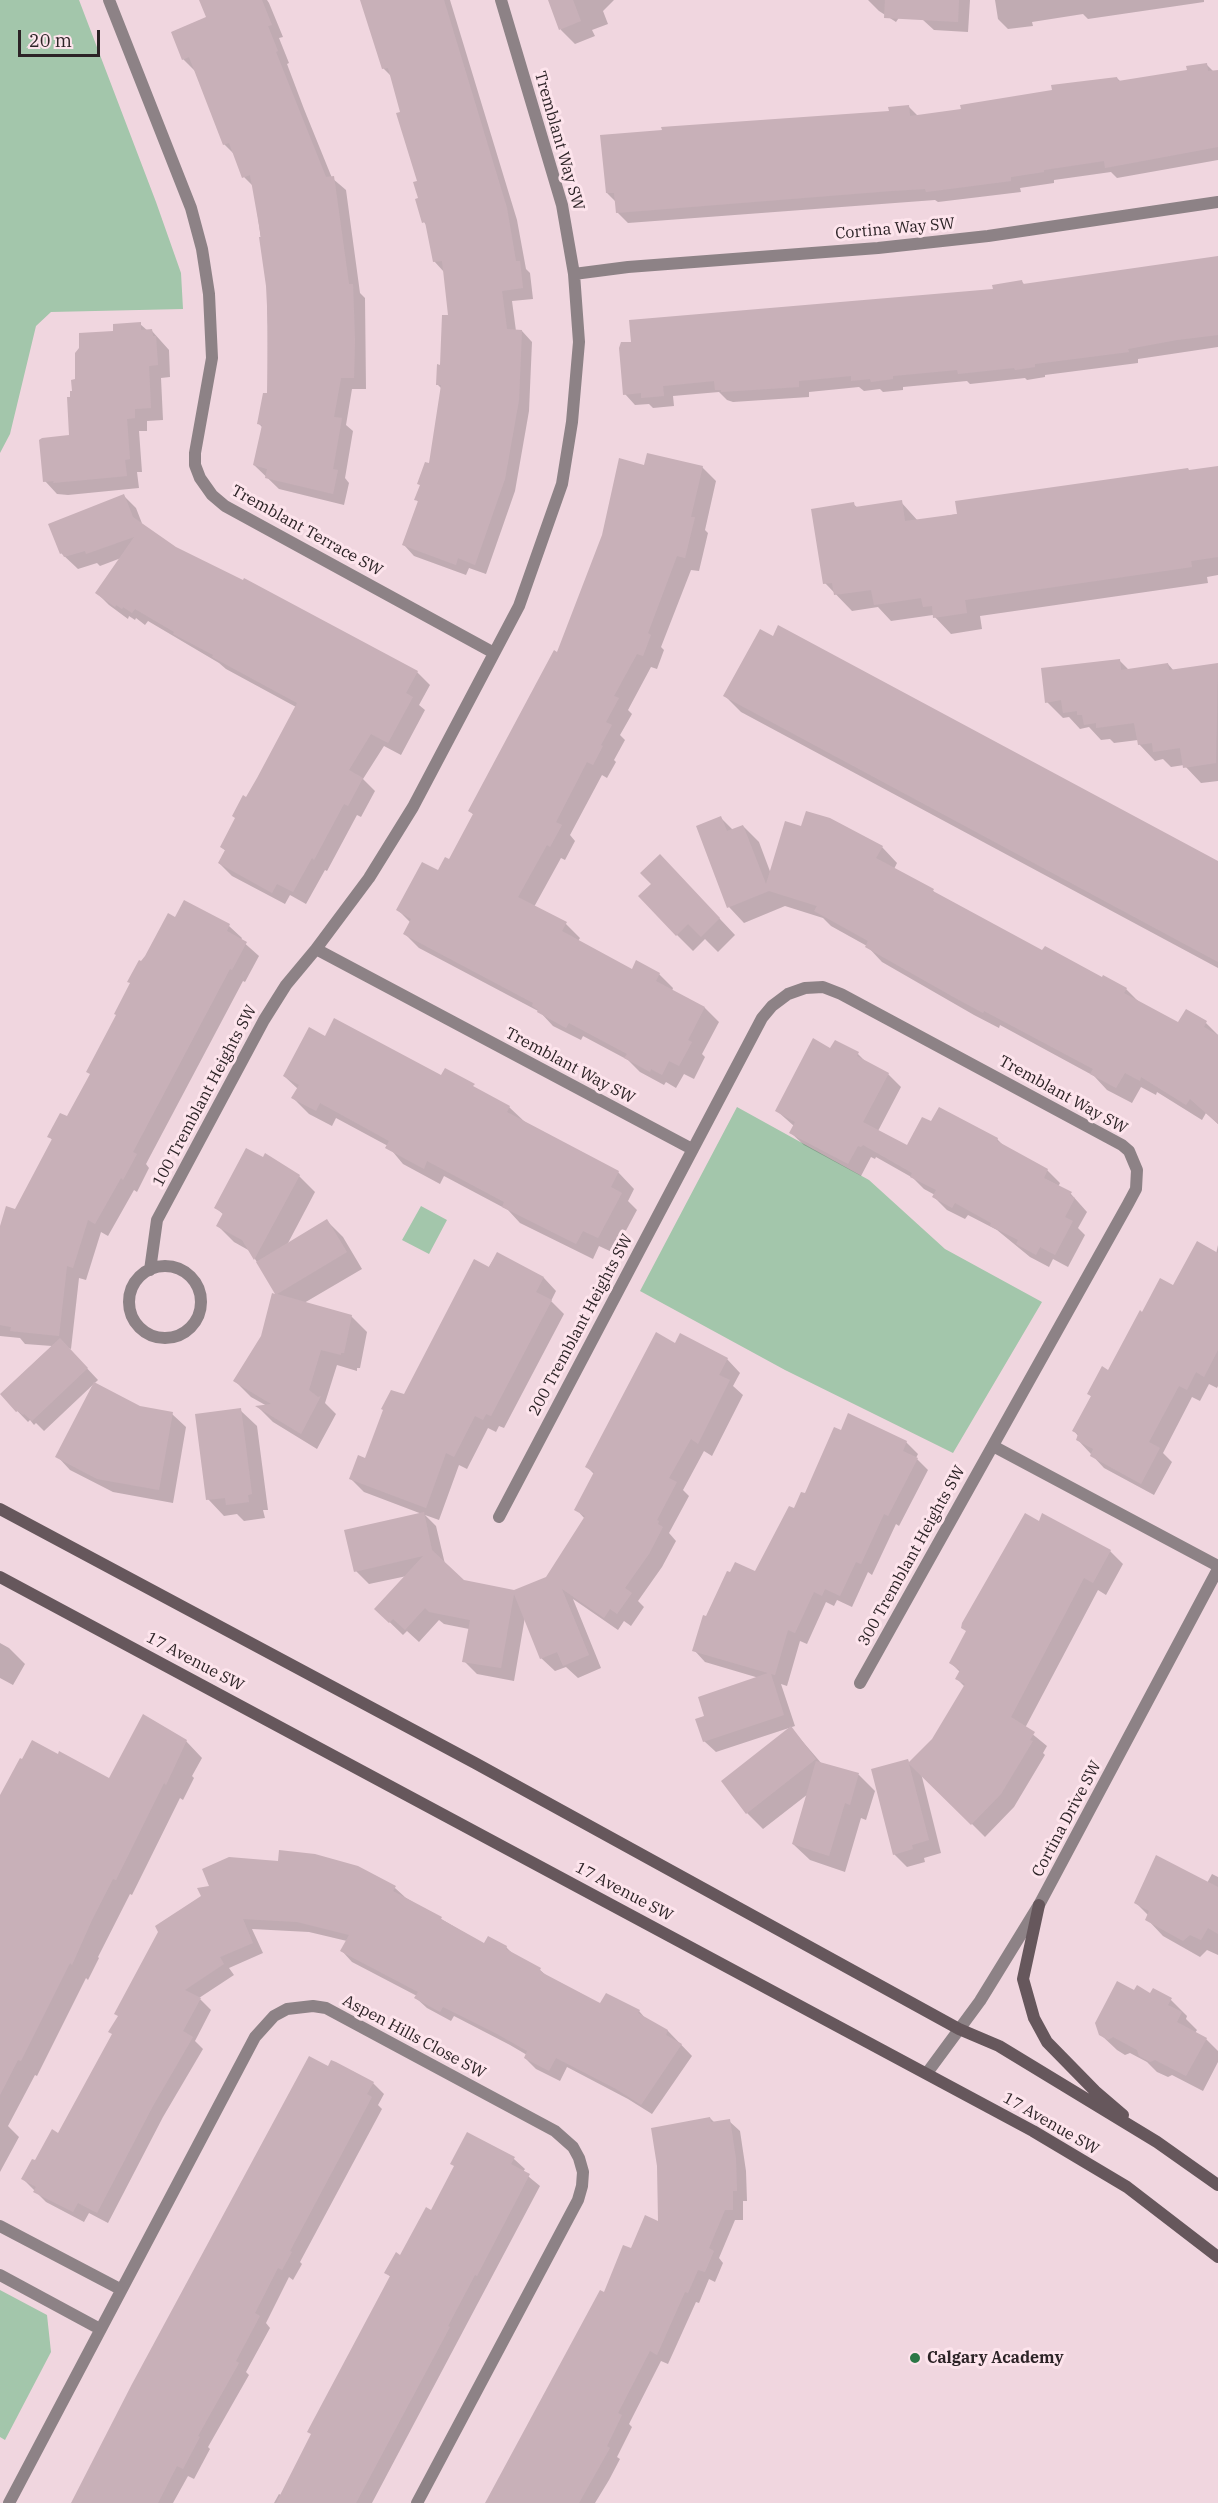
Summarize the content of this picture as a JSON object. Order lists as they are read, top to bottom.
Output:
{
  "streets": {
    "main road": ["17 Avenue SW"],
    "street": [
      "Tremblant Way SW",
      "Cortina Way SW",
      "Tremblant Terrace SW",
      "100 Tremblant Heights SW",
      "200 Tremblant Heights SW",
      "300 Tremblant Heights SW",
      "Cortina Drive SW",
      "Aspen Hills Close SW"
    ]
  },
  "crossings": [
    ["Tremblant Way SW", "Cortina Way SW"],
    ["Tremblant Way SW", "Tremblant Terrace SW"],
    ["Tremblant Way SW", "100 Tremblant Heights SW"],
    ["Tremblant Way SW", "200 Tremblant Heights SW"],
    ["Tremblant Way SW", "300 Tremblant Heights SW"],
    ["17 Avenue SW", "Cortina Drive SW"]
  ],
  "places": ["Calgary Academy"],
  "scale_bar": "20 m"
}
